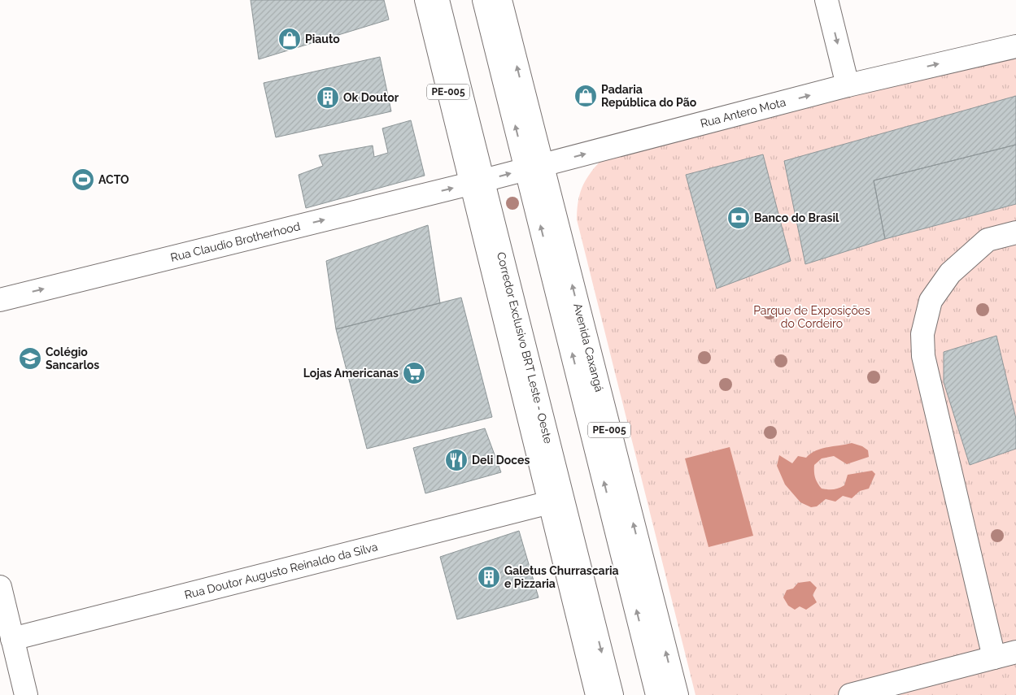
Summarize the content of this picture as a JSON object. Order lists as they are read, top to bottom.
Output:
{
  "streets": {
    "street": [
      "PE-005",
      "Rua Antero Mota",
      "Rua Claudio Brotherhood",
      "Corredor Exclusivo BRT Leste - Oeste",
      "Avenida Caxangá",
      "Rua Doutor Augusto Reinaldo da Silva"
    ]
  },
  "crossings": [
    ["PE-005", "Rua Antero Mota"],
    ["PE-005", "Rua Claudio Brotherhood"],
    ["PE-005", "Corredor Exclusivo BRT Leste - Oeste"],
    ["PE-005", "Rua Doutor Augusto Reinaldo da Silva"],
    ["Rua Antero Mota", "Rua Claudio Brotherhood"],
    ["Rua Antero Mota", "Corredor Exclusivo BRT Leste - Oeste"],
    ["Rua Antero Mota", "Avenida Caxangá"],
    ["Rua Claudio Brotherhood", "Corredor Exclusivo BRT Leste - Oeste"]
  ],
  "one_way": ["Rua Antero Mota", "Rua Claudio Brotherhood"],
  "parks": ["Parque de Exposições do Cordeiro"],
  "places": {
    "shop": ["Piauto", "Padaria República do Pão"],
    "building": ["Ok Doutor", "Galetus Churrascaria e Pizzaria"],
    "sports": ["ACTO"],
    "bank": ["Banco do Brasil"],
    "school or university": ["Colégio Sancarlos"],
    "supermarket": ["Lojas Americanas"],
    "restaurant": ["Deli Doces"]
  }
}
